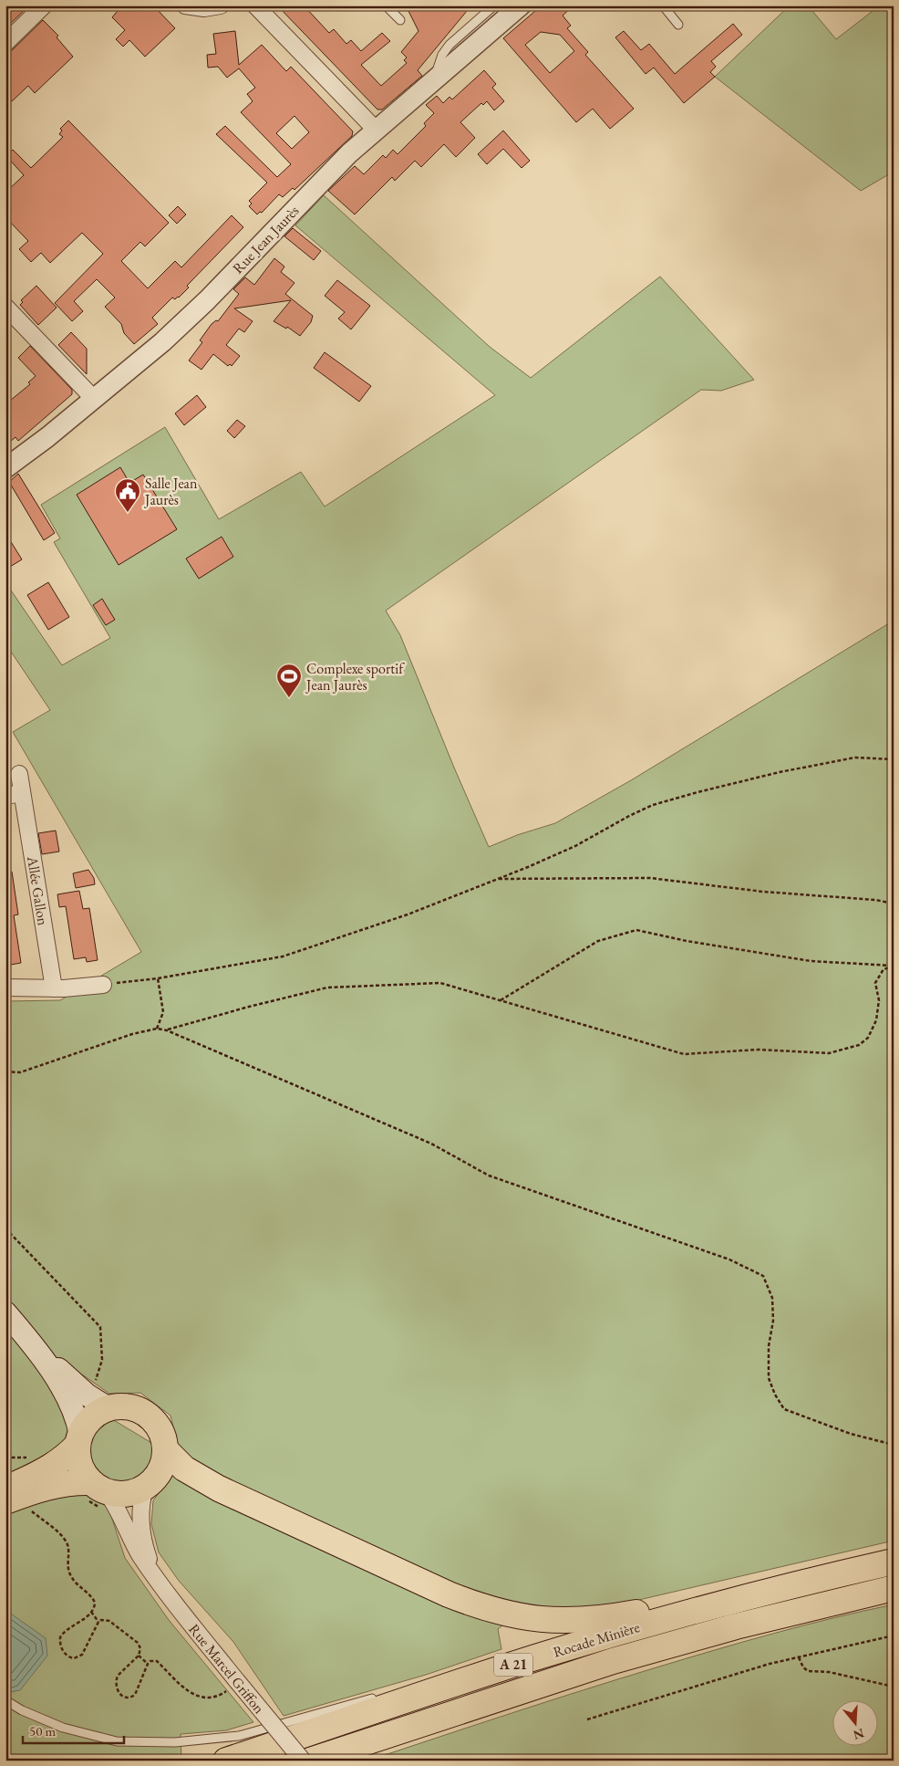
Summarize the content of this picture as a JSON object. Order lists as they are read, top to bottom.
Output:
{
  "streets": {
    "main road": ["Rocade Minière", "A 21"],
    "street": ["Rue Jean Jaurès", "Allée Gallon", "Rue Marcel Griffon"]
  },
  "places": {
    "public building": ["Salle Jean Jaurès"],
    "sports": ["Complexe sportif Jean Jaurès"]
  },
  "scale_bar": "50 m",
  "north": "bottom"
}
